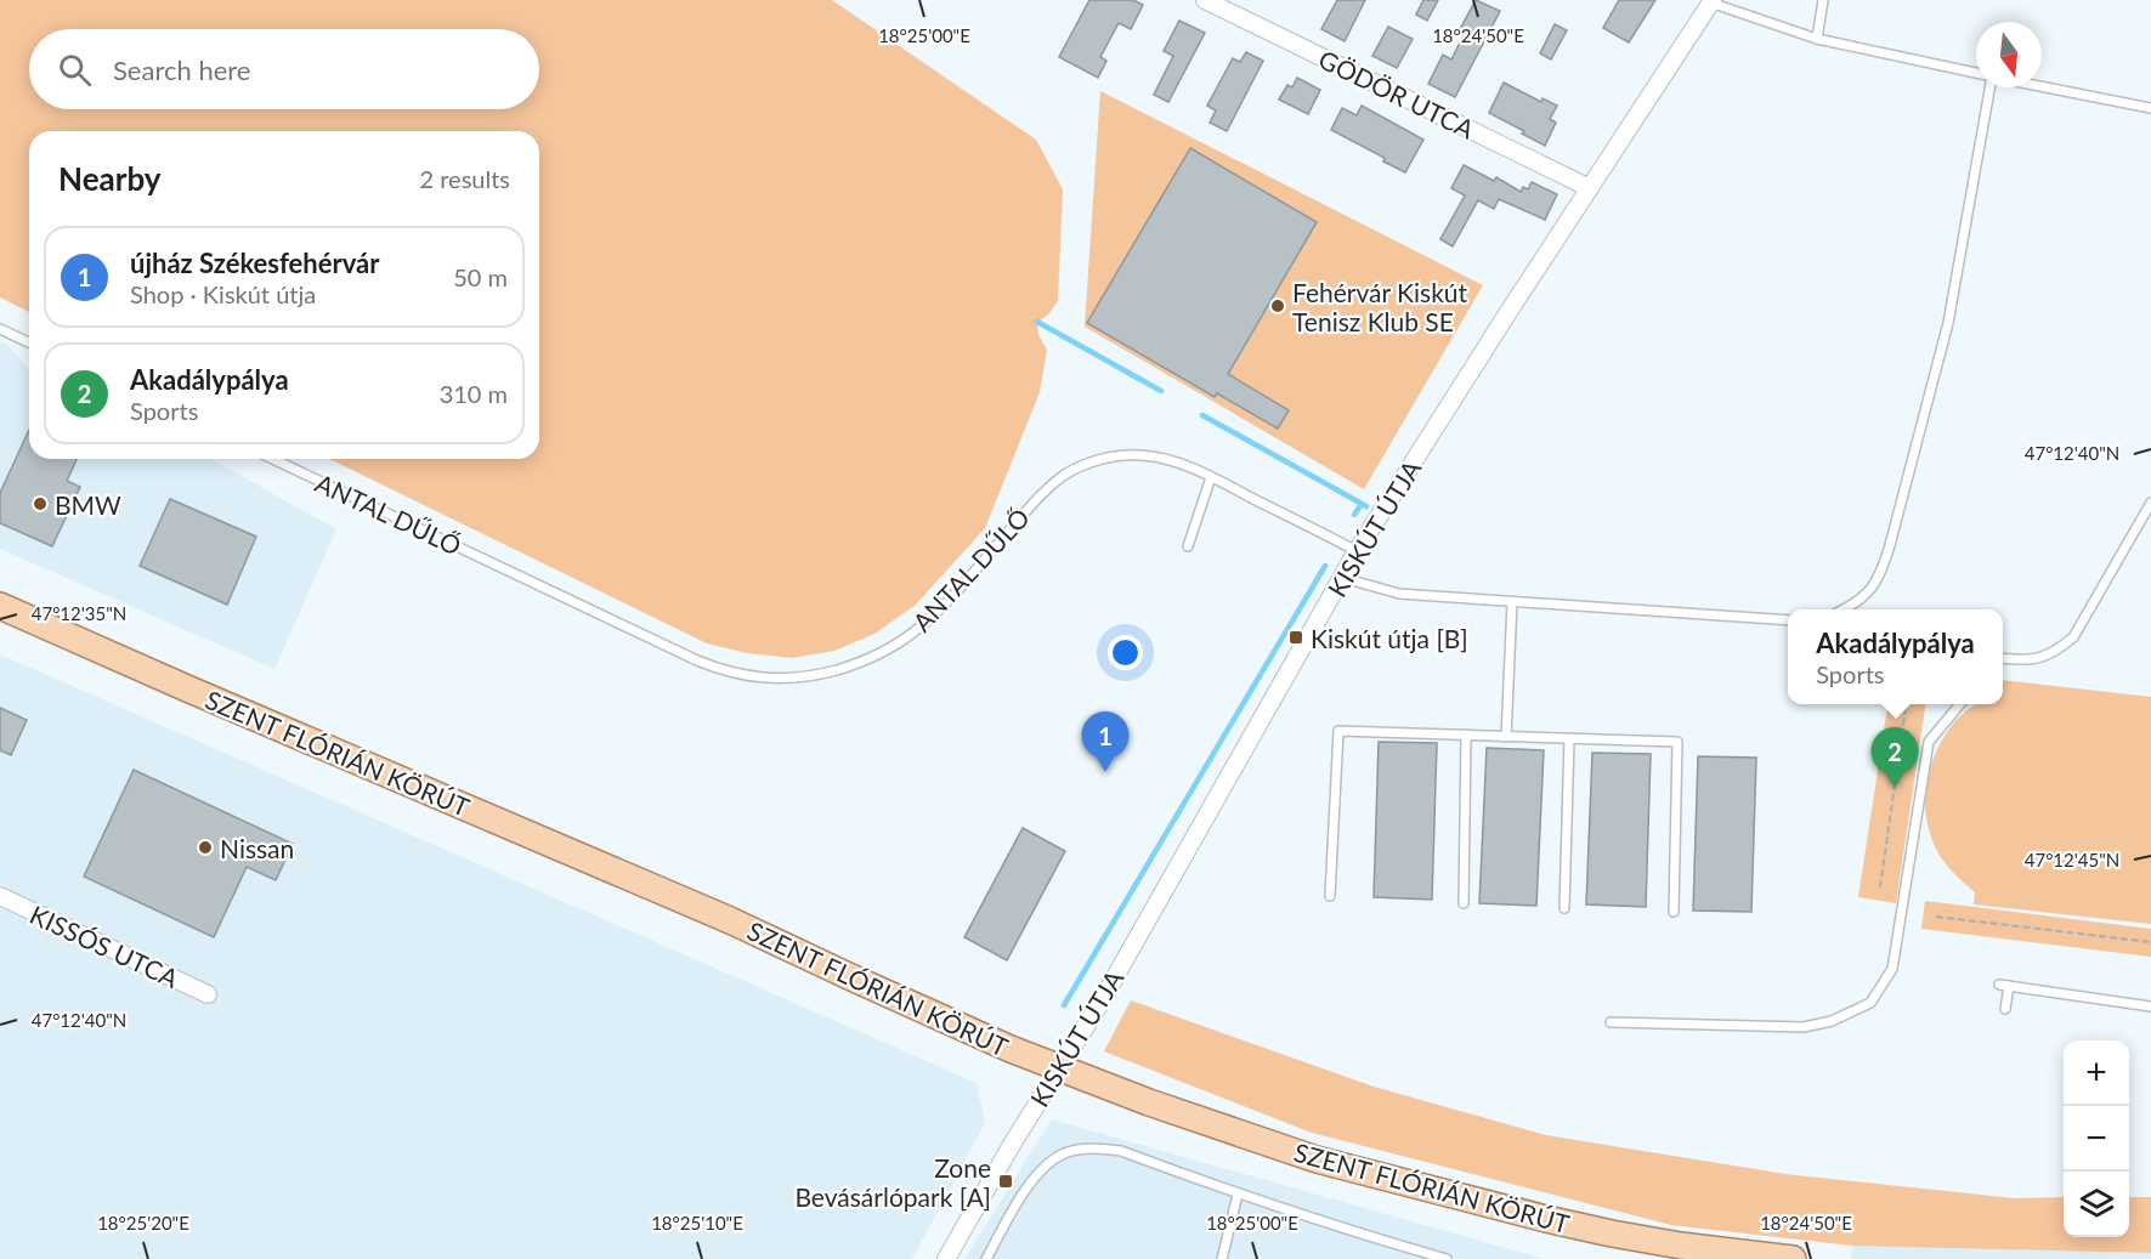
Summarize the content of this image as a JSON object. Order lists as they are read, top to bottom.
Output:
{
  "streets": {
    "main road": ["SZENT FLÓRIÁN KÖRÚT"],
    "street": ["GÖDÖR UTCA", "KISKÚT ÚTJA", "KISSÓS UTCA"],
    "lane": ["ANTAL DŰLŐ"]
  },
  "crossings": [
    ["GÖDÖR UTCA", "KISKÚT ÚTJA"],
    ["ANTAL DŰLŐ", "KISKÚT ÚTJA"],
    ["KISKÚT ÚTJA", "SZENT FLÓRIÁN KÖRÚT"]
  ],
  "places": {
    "other": ["Fehérvár Kiskút Tenisz Klub SE", "BMW", "Nissan"],
    "transit": ["Kiskút útja [B]", "Zone Bevásárlópark [A]"]
  },
  "north": "bottom",
  "page": {
    "search": "Search here",
    "heading": ["Nearby", "2 results"],
    "list": [
      {
        "mark": "1",
        "name": "újház Székesfehérvár",
        "note": "Shop · Kiskút útja",
        "value": "50 m"
      },
      {
        "mark": "2",
        "name": "Akadálypálya",
        "note": "Sports",
        "value": "310 m"
      }
    ],
    "popup": ["Akadálypálya", "Sports"],
    "pins": ["1", "2"],
    "map_buttons": ["+", "−"]
  },
  "coordinates": [
    "18°25'00\"E",
    "18°24'50\"E",
    "47°12'40\"N",
    "47°12'35\"N",
    "47°12'45\"N",
    "18°25'20\"E",
    "18°25'10\"E"
  ]
}
